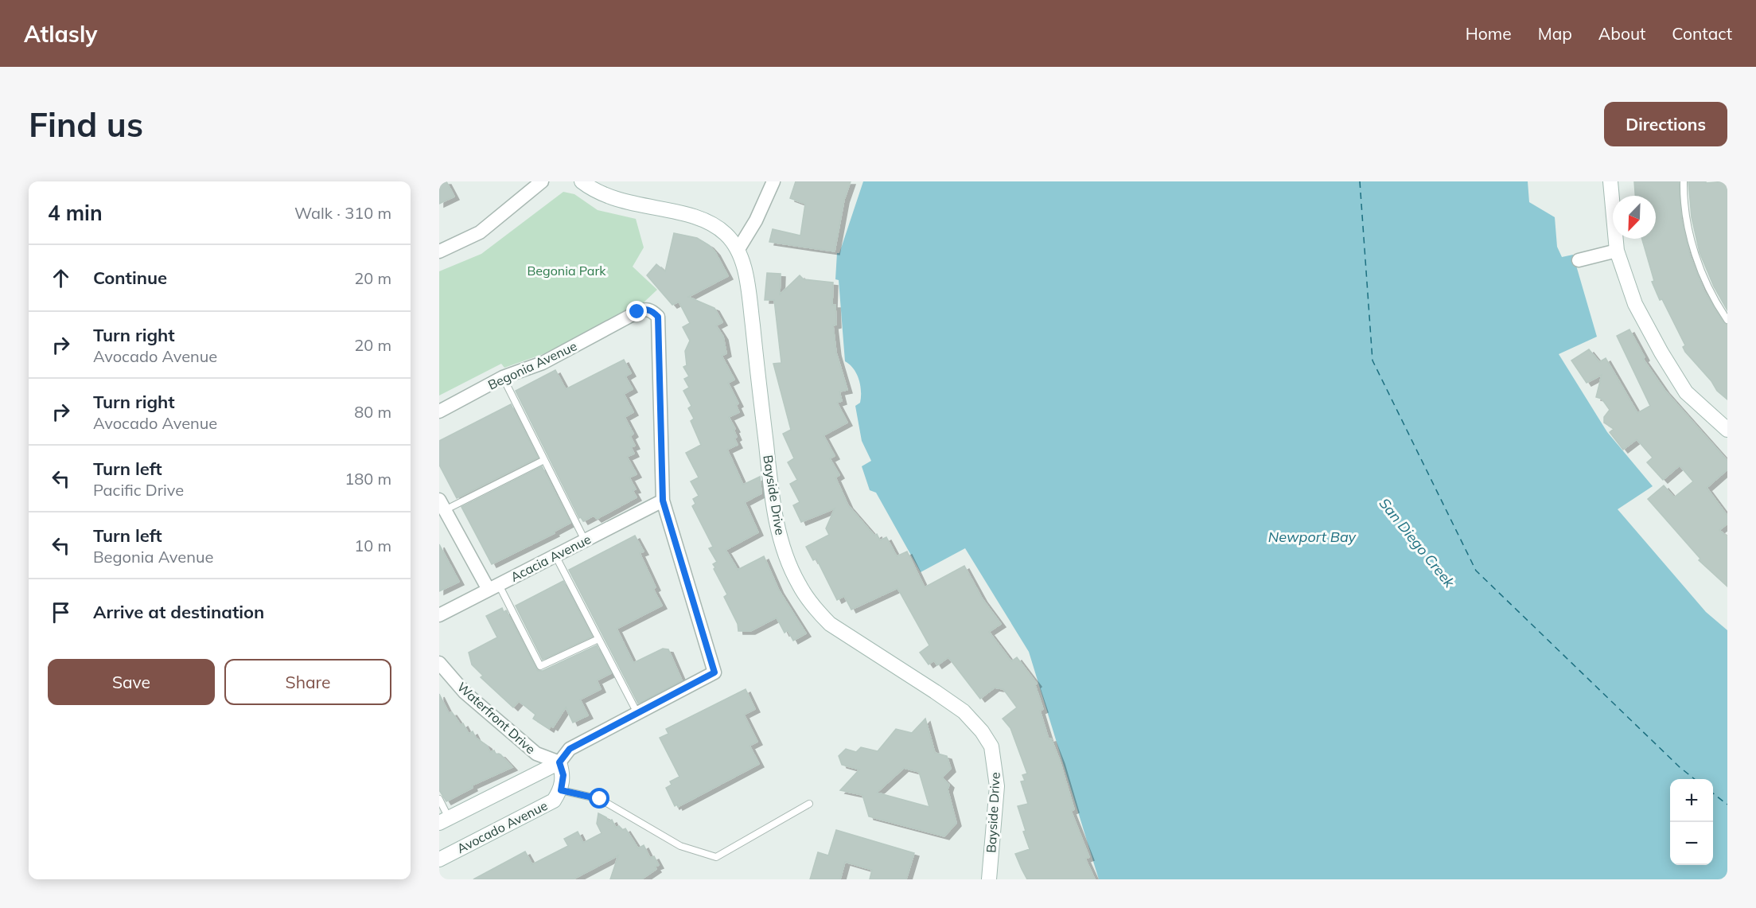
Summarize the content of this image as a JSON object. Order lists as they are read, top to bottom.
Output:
{
  "streets": {
    "main road": ["Bayside Drive", "Avocado Avenue"],
    "street": ["Begonia Avenue", "Acacia Avenue", "Waterfront Drive"]
  },
  "crossings": [
    ["Begonia Avenue", "Acacia Avenue"],
    ["Waterfront Drive", "Avocado Avenue"]
  ],
  "water": ["Newport Bay", "San Diego Creek"],
  "parks": ["Begonia Park"],
  "north": "bottom left",
  "page": {
    "header": "Atlasly",
    "nav": [
      "Home",
      "Map",
      "About",
      "Contact"
    ],
    "buttons": [
      "Directions",
      ["Save", "Share"]
    ],
    "title": "Find us",
    "heading": ["4 min", "Walk · 310 m"],
    "list": [
      ["Continue", "20 m"],
      ["Turn right", "Avocado Avenue", "20 m"],
      ["Turn right", "Avocado Avenue", "80 m"],
      ["Turn left", "Pacific Drive", "180 m"],
      ["Turn left", "Begonia Avenue", "10 m"],
      "Arrive at destination"
    ],
    "map_buttons": ["+", "−"]
  }
}
